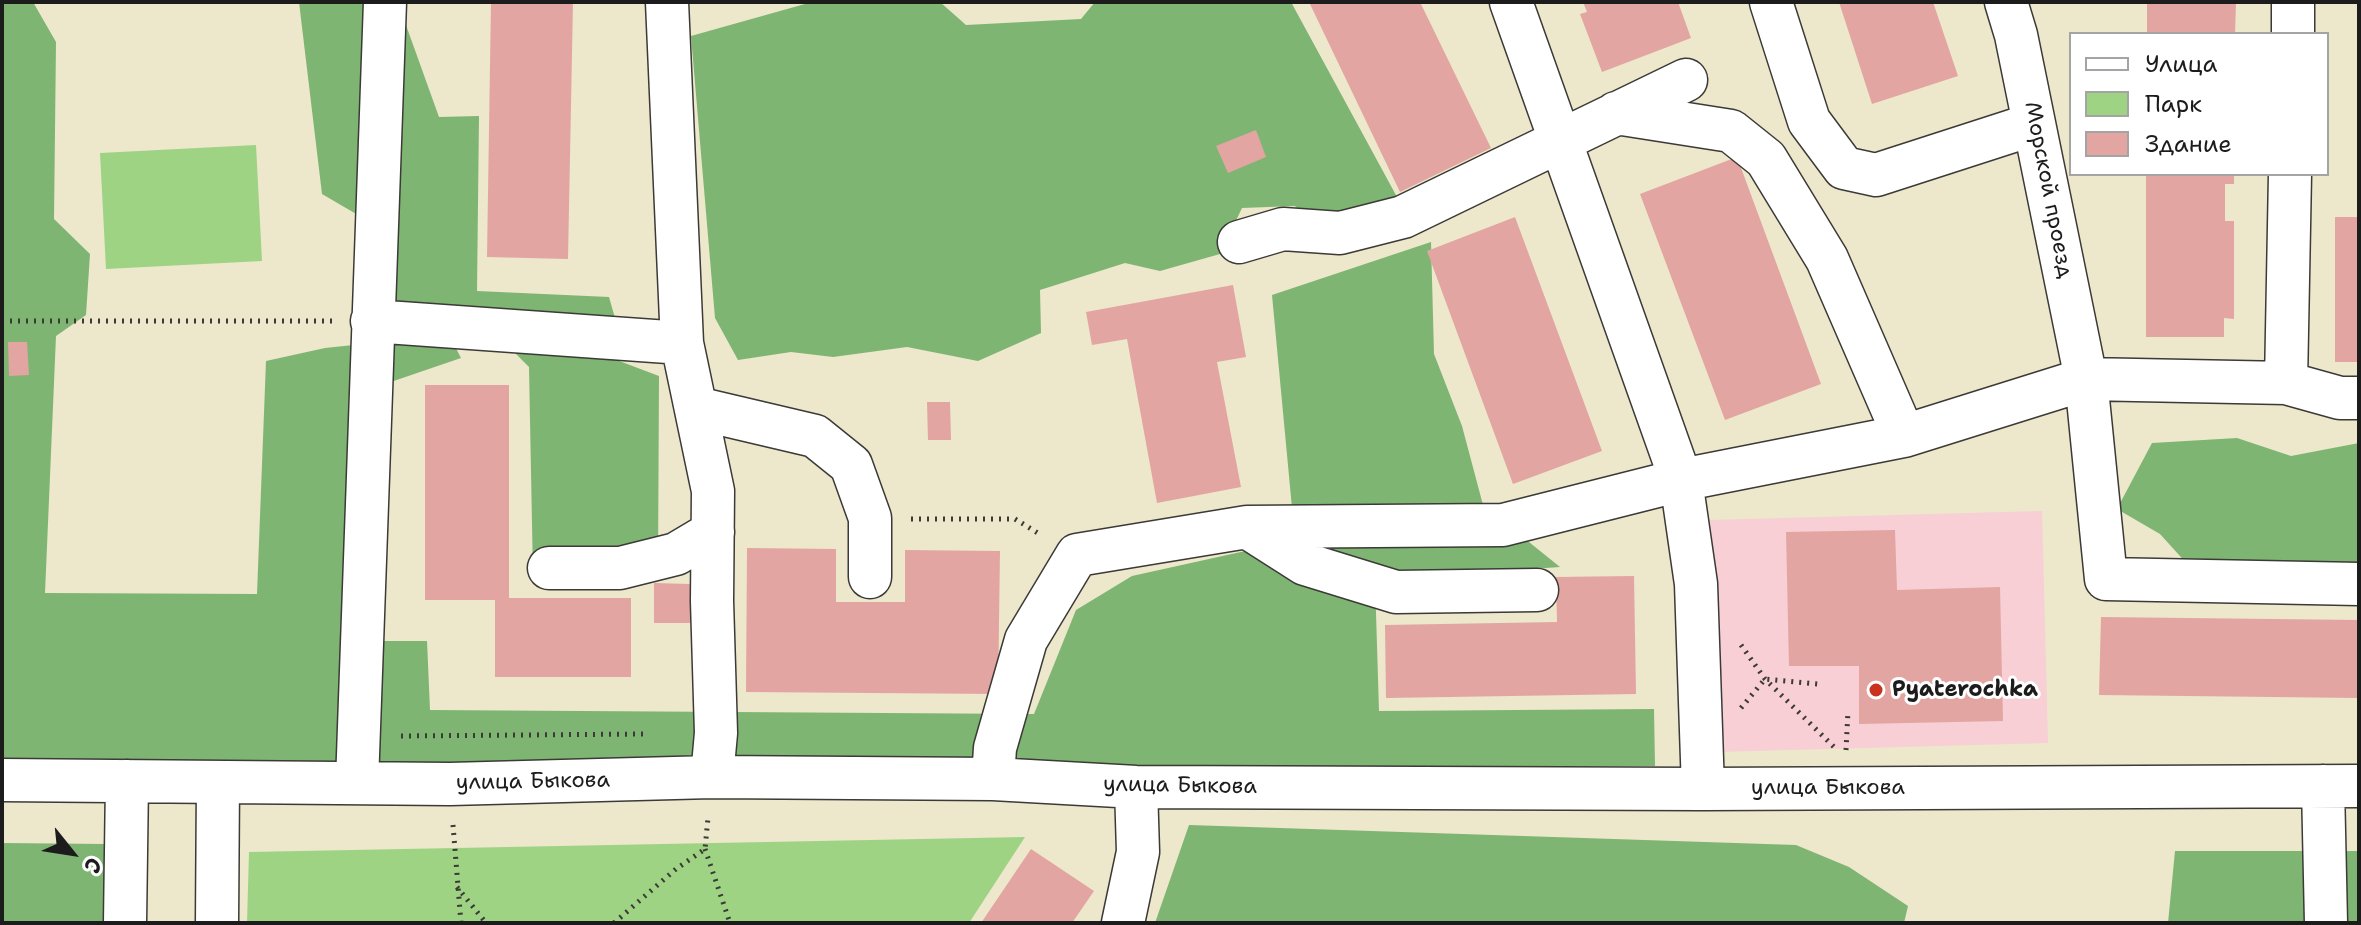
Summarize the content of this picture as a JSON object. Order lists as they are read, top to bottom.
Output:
{
  "streets": {
    "street": ["Морской проезд", "улица Быкова"]
  },
  "places": ["Pyaterochka"],
  "legend": ["Улица", "Парк", "Здание"],
  "north": "bottom right"
}
